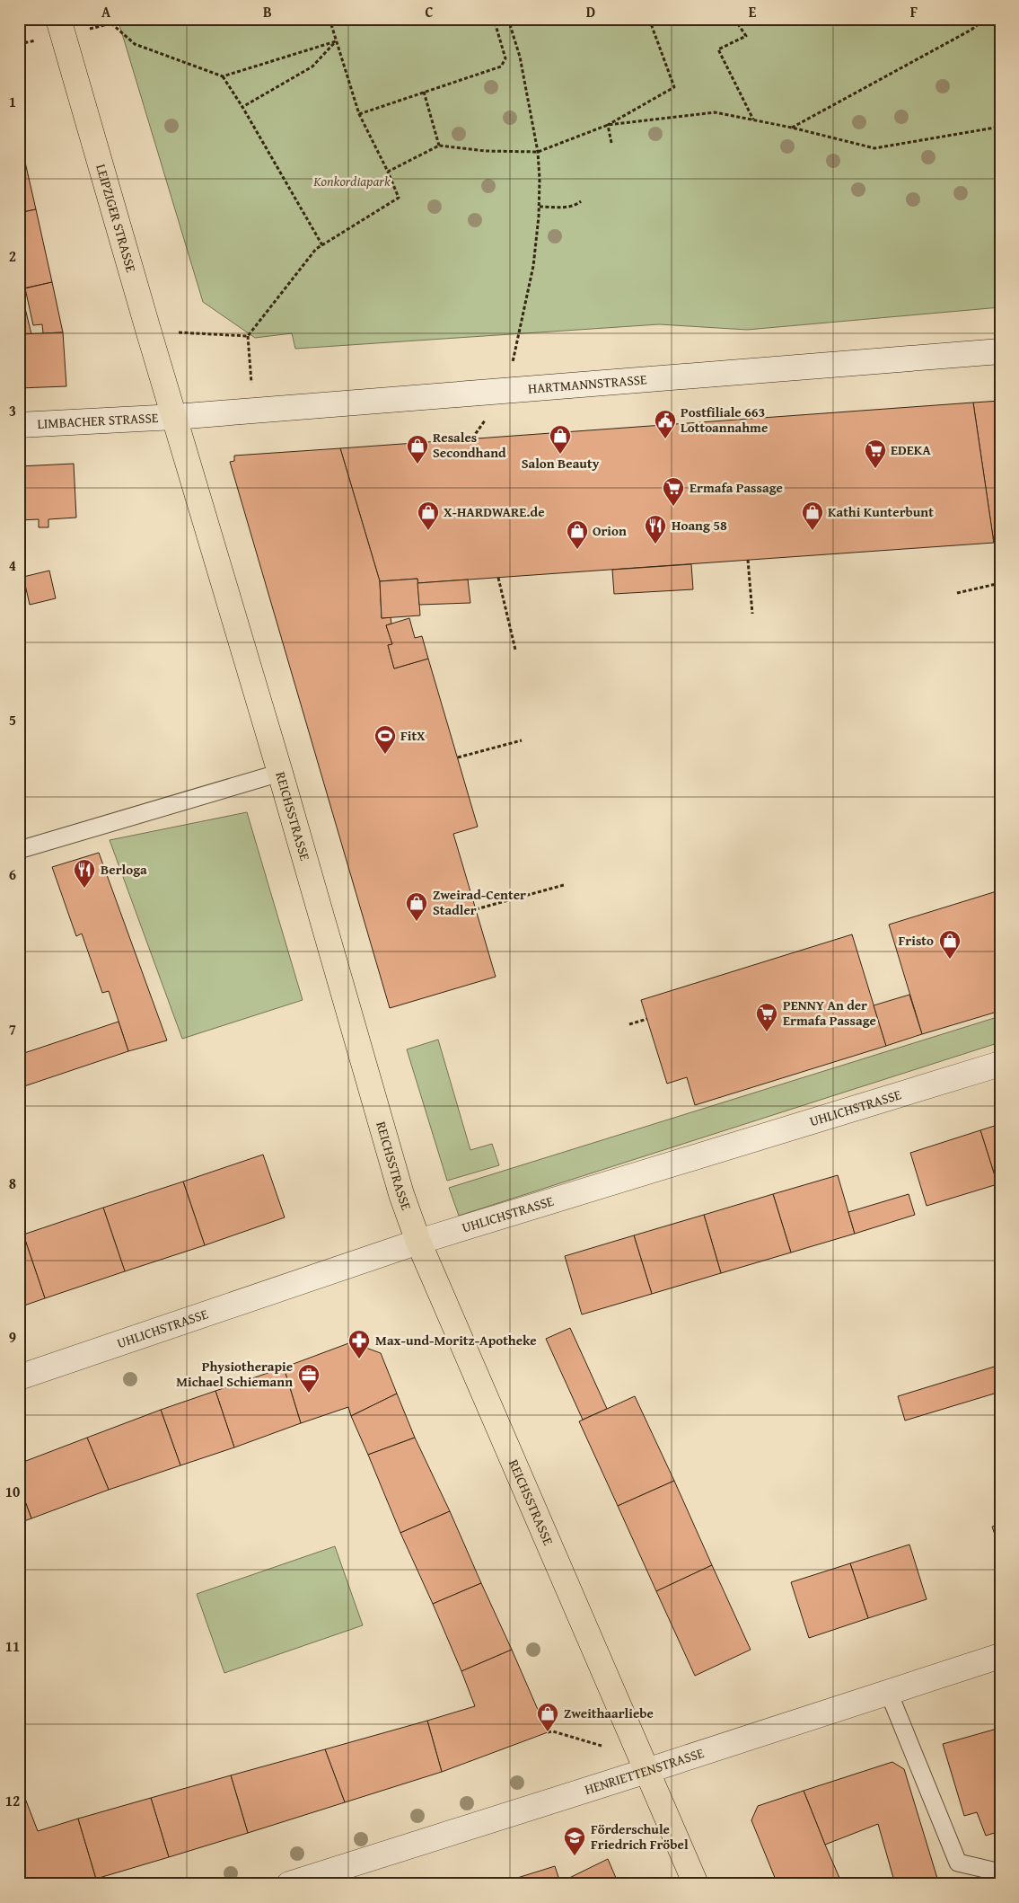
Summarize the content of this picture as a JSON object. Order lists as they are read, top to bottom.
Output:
{
  "streets": {
    "main road": ["LEIPZIGER STRASSE", "REICHSSTRASSE"],
    "street": [
      "HARTMANNSTRASSE",
      "LIMBACHER STRASSE",
      "UHLICHSTRASSE",
      "HENRIETTENSTRASSE"
    ]
  },
  "crossings": [
    ["LEIPZIGER STRASSE", "HARTMANNSTRASSE"],
    ["LEIPZIGER STRASSE", "LIMBACHER STRASSE"],
    ["LEIPZIGER STRASSE", "REICHSSTRASSE"],
    ["HARTMANNSTRASSE", "LIMBACHER STRASSE"],
    ["HARTMANNSTRASSE", "REICHSSTRASSE"],
    ["LIMBACHER STRASSE", "REICHSSTRASSE"],
    ["REICHSSTRASSE", "UHLICHSTRASSE"],
    ["REICHSSTRASSE", "HENRIETTENSTRASSE"]
  ],
  "parks": ["Konkordiapark"],
  "places": {
    "public building": ["Postfiliale 663 Lottoannahme"],
    "shop": [
      "Salon Beauty",
      "Resales Secondhand",
      "X-HARDWARE.de",
      "Kathi Kunterbunt",
      "Orion",
      "Zweirad-Center Stadler",
      "Fristo",
      "Zweithaarliebe"
    ],
    "supermarket": ["EDEKA", "Ermafa Passage", "PENNY An der Ermafa Passage"],
    "restaurant": ["Hoang 58", "Berloga"],
    "sports": ["FitX"],
    "pharmacy": ["Max-und-Moritz-Apotheke"],
    "office": ["Physiotherapie Michael Schiemann"],
    "school or university": ["Förderschule Friedrich Fröbel"]
  },
  "grid": {
    "columns": [
      "A",
      "B",
      "C",
      "D",
      "E",
      "F"
    ],
    "rows": [
      "1",
      "2",
      "3",
      "4",
      "5",
      "6",
      "7",
      "8",
      "9",
      "10",
      "11",
      "12"
    ]
  }
}
